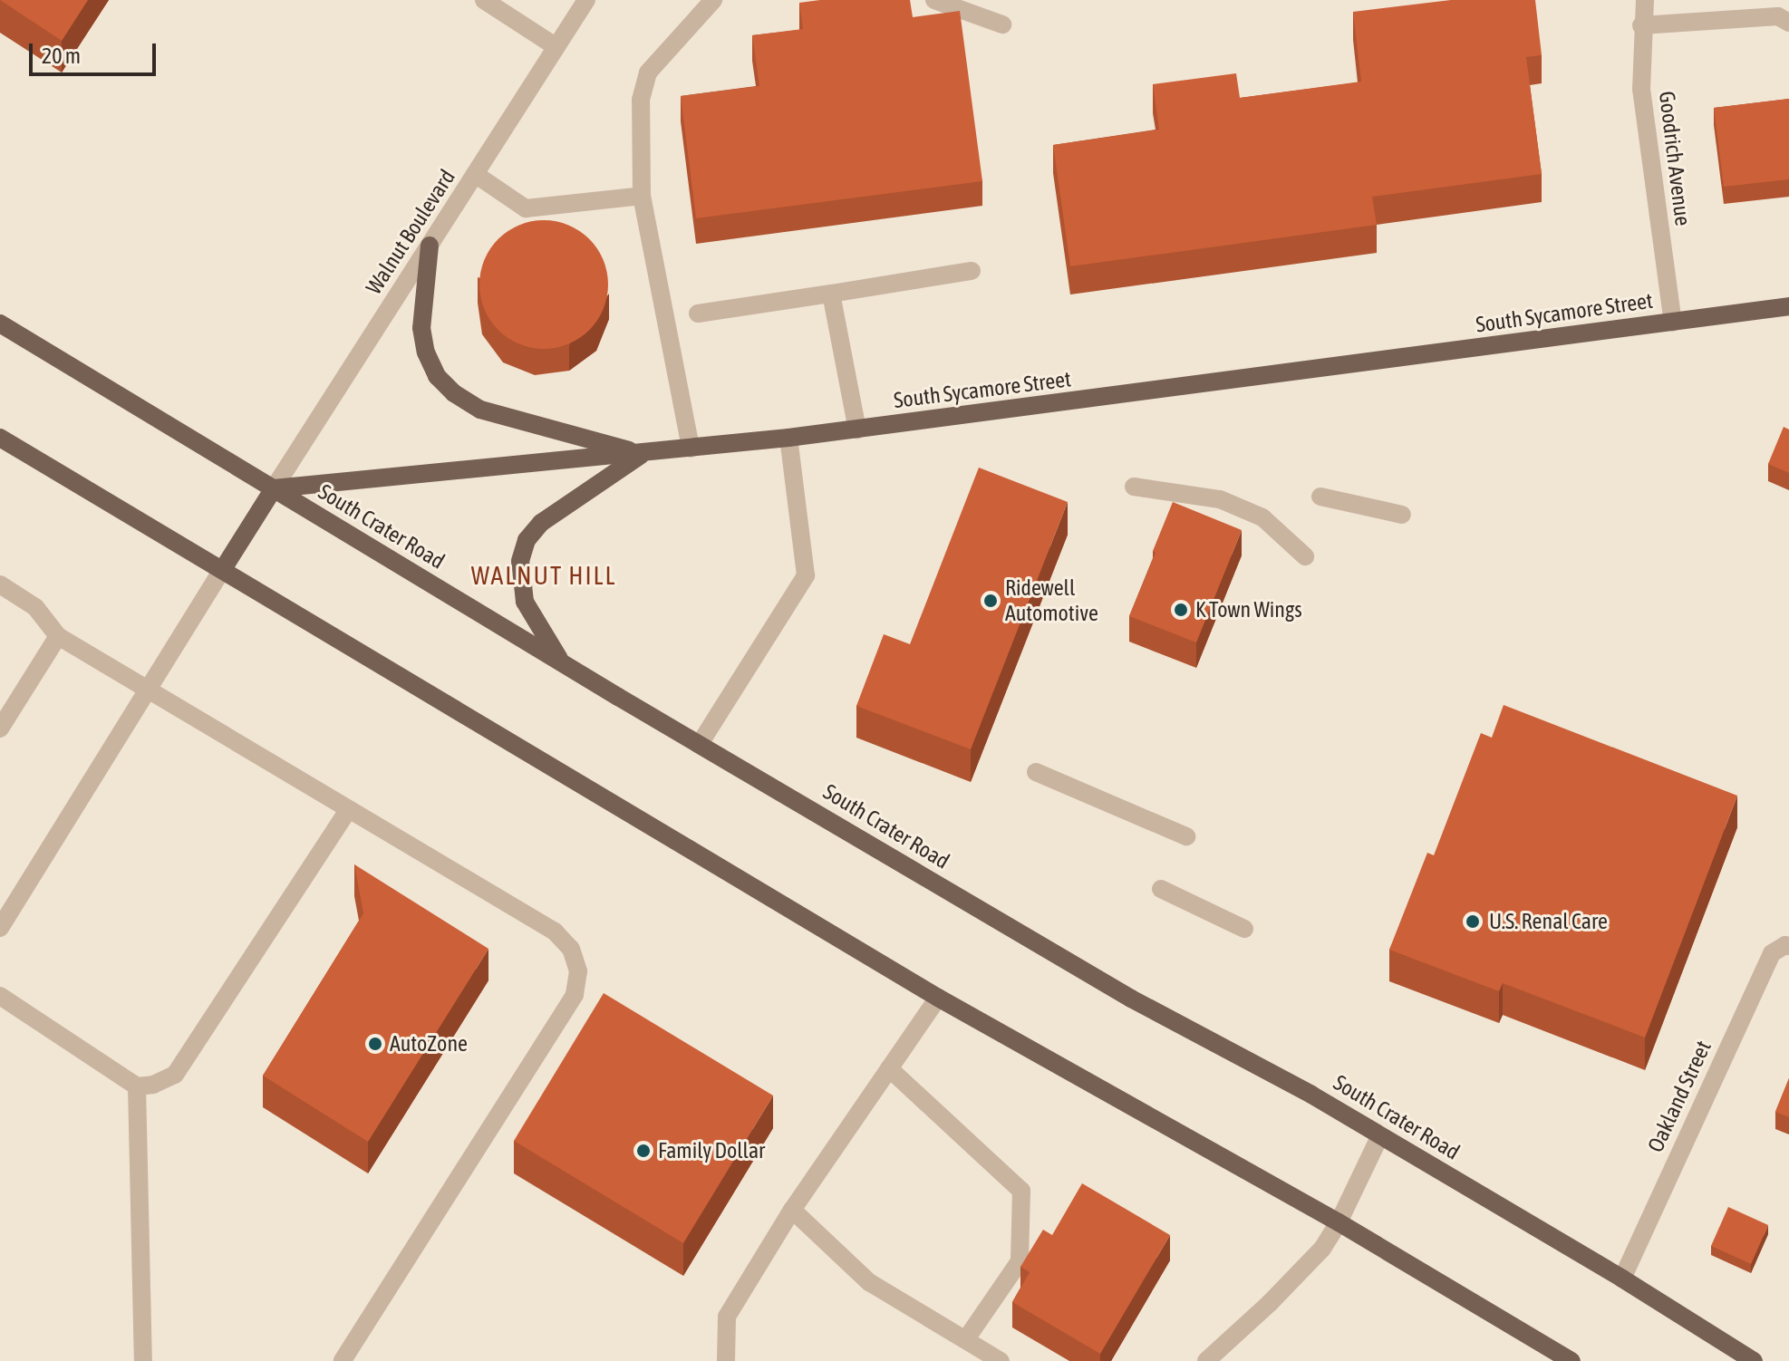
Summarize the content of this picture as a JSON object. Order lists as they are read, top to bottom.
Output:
{
  "streets": {
    "main road": ["South Sycamore Street", "South Crater Road"],
    "street": ["Goodrich Avenue", "Walnut Boulevard", "Oakland Street"]
  },
  "crossings": [
    ["Goodrich Avenue", "South Sycamore Street"],
    ["Walnut Boulevard", "South Sycamore Street"],
    ["Walnut Boulevard", "South Crater Road"],
    ["South Sycamore Street", "South Crater Road"],
    ["South Crater Road", "Oakland Street"]
  ],
  "districts": ["WALNUT HILL"],
  "places": [
    "Ridewell Automotive",
    "K Town Wings",
    "U.S. Renal Care",
    "AutoZone",
    "Family Dollar"
  ],
  "scale_bar": "20 m"
}
